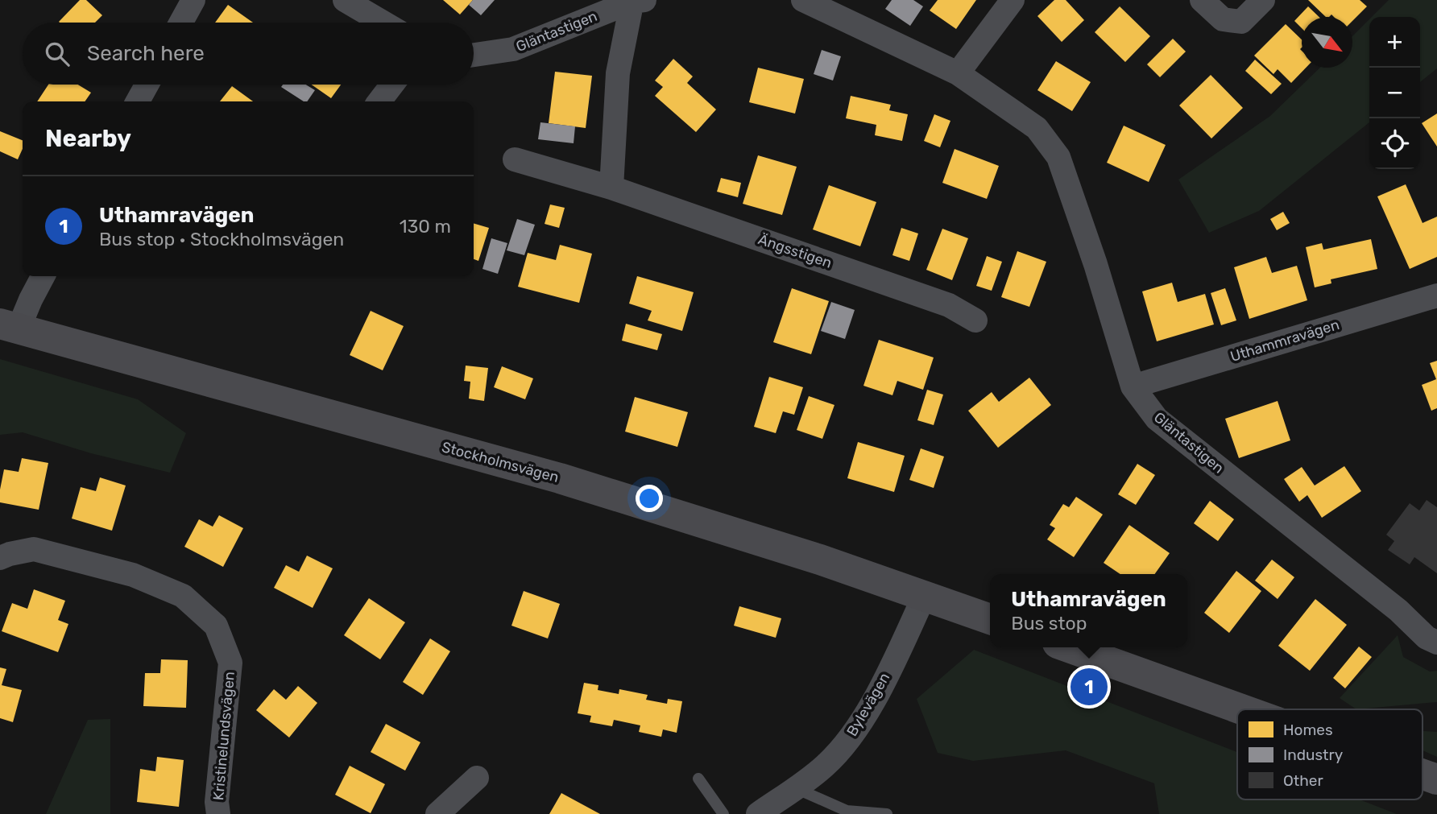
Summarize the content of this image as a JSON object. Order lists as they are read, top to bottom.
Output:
{
  "streets": {
    "main road": ["Stockholmsvägen"],
    "street": [
      "Gläntastigen",
      "Ängsstigen",
      "Uthammravägen",
      "Bylevägen",
      "Kristinelundsvägen"
    ]
  },
  "crossings": [
    ["Gläntastigen", "Uthammravägen"],
    ["Stockholmsvägen", "Bylevägen"]
  ],
  "legend": ["Homes", "Industry", "Other"],
  "north": "bottom right",
  "page": {
    "map_buttons": ["+", "−"],
    "search": "Search here",
    "heading": "Nearby",
    "list": [
      {
        "mark": "1",
        "name": "Uthamravägen",
        "note": "Bus stop · Stockholmsvägen",
        "value": "130 m"
      }
    ],
    "popup": ["Uthamravägen", "Bus stop"],
    "pins": "1"
  }
}
